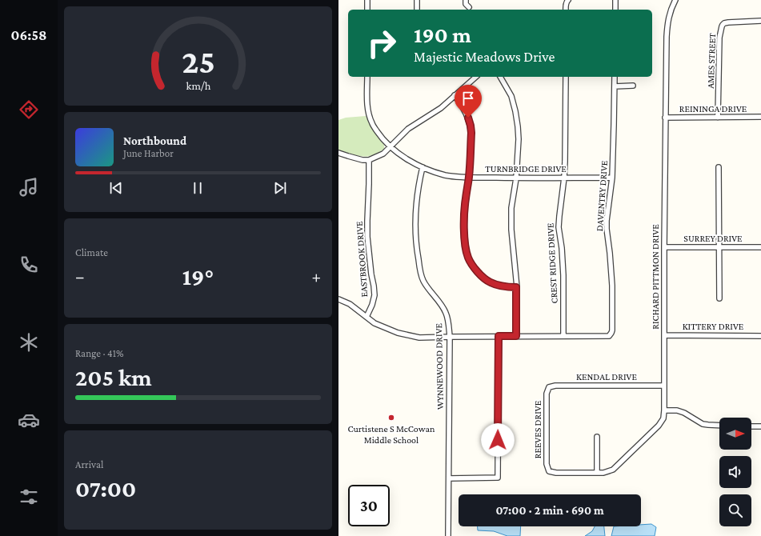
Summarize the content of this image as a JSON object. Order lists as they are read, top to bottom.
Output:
{
  "streets": {
    "street": [
      "AMES STREET",
      "REININGA DRIVE",
      "TURNBRIDGE DRIVE",
      "DAVENTRY DRIVE",
      "SURREY DRIVE",
      "EASTBROOK DRIVE",
      "CREST RIDGE DRIVE",
      "RICHARD PITTMON DRIVE",
      "KITTERY DRIVE",
      "WYNNEWOOD DRIVE",
      "KENDAL DRIVE",
      "REEVES DRIVE"
    ]
  },
  "crossings": [
    ["AMES STREET", "REININGA DRIVE"],
    ["REININGA DRIVE", "RICHARD PITTMON DRIVE"],
    ["TURNBRIDGE DRIVE", "DAVENTRY DRIVE"],
    ["TURNBRIDGE DRIVE", "CREST RIDGE DRIVE"],
    ["TURNBRIDGE DRIVE", "WYNNEWOOD DRIVE"],
    ["DAVENTRY DRIVE", "CREST RIDGE DRIVE"],
    ["SURREY DRIVE", "RICHARD PITTMON DRIVE"],
    ["RICHARD PITTMON DRIVE", "KITTERY DRIVE"],
    ["RICHARD PITTMON DRIVE", "KENDAL DRIVE"],
    ["RICHARD PITTMON DRIVE", "REEVES DRIVE"],
    ["KENDAL DRIVE", "REEVES DRIVE"]
  ],
  "places": ["Curtistene S McCowan Middle School"],
  "north": "right",
  "page": {
    "tabs": "06:58",
    "turn": ["190 m", "Majestic Meadows Drive"],
    "song": ["Northbound", "June Harbor"],
    "tile": [
      "Climate",
      ["Range · 41%", "205 km"],
      ["Arrival", "07:00"]
    ],
    "heat": ["−", "19°", "+"],
    "limit": "30",
    "trip": "07:00 · 2 min · 690 m",
    "gauge": ["25", "km/h"]
  }
}
